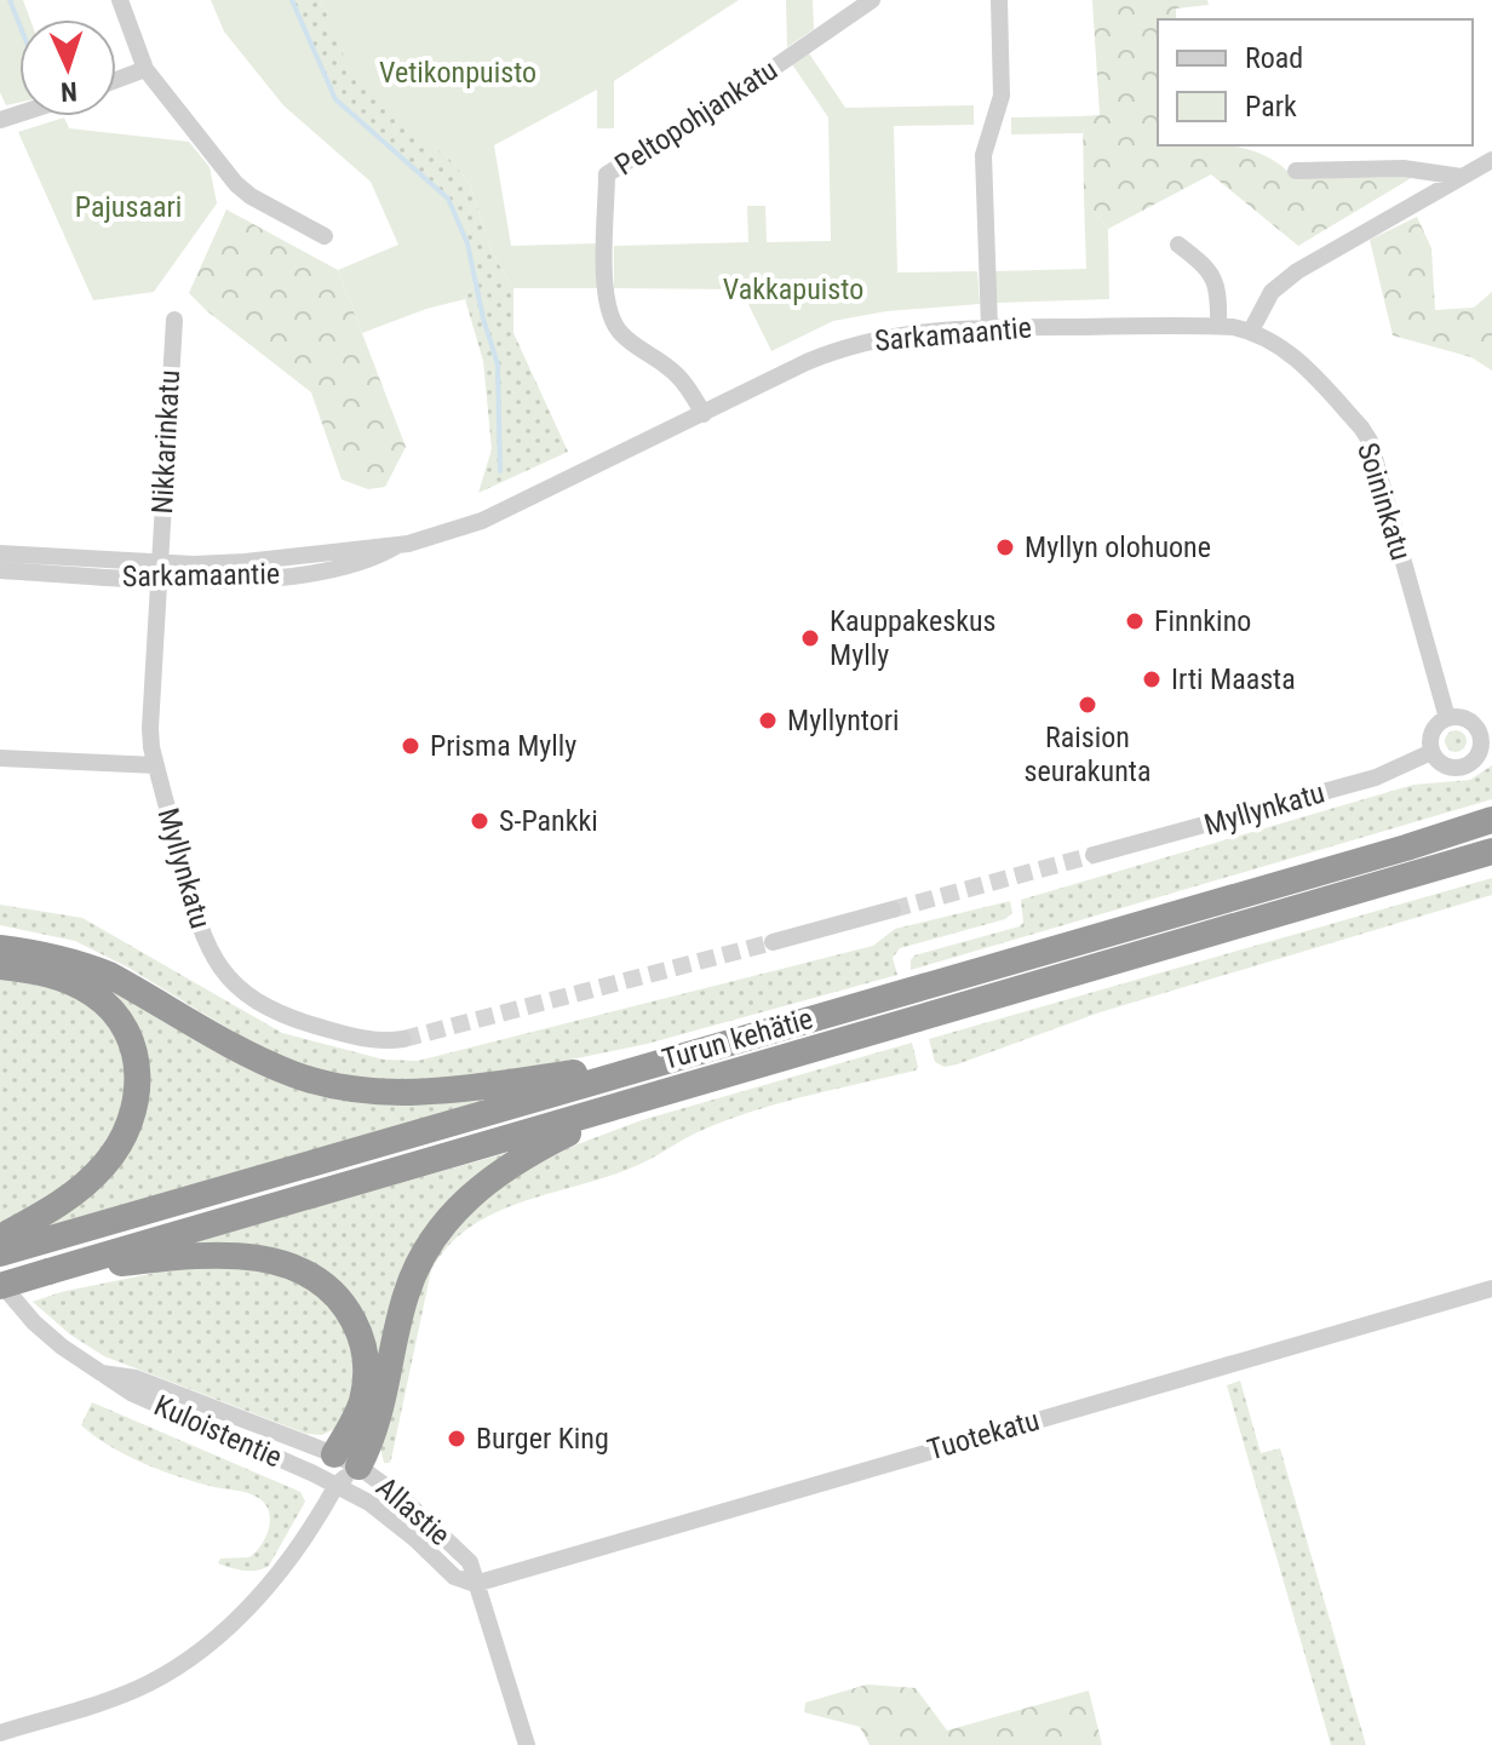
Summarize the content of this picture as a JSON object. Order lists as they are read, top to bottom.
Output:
{
  "streets": {
    "highway": ["Turun kehätie"],
    "street": [
      "Peltopohjankatu",
      "Sarkamaantie",
      "Nikkarinkatu",
      "Soininkatu",
      "Myllynkatu",
      "Kuloistentie",
      "Tuotekatu",
      "Allastie"
    ]
  },
  "crossings": [
    ["Peltopohjankatu", "Sarkamaantie"],
    ["Sarkamaantie", "Nikkarinkatu"],
    ["Sarkamaantie", "Soininkatu"],
    ["Sarkamaantie", "Myllynkatu"],
    ["Nikkarinkatu", "Myllynkatu"],
    ["Soininkatu", "Myllynkatu"],
    ["Turun kehätie", "Kuloistentie"],
    ["Kuloistentie", "Allastie"],
    ["Tuotekatu", "Allastie"]
  ],
  "parks": ["Vetikonpuisto", "Pajusaari", "Vakkapuisto"],
  "places": [
    "Myllyn olohuone",
    "Finnkino",
    "Kauppakeskus Mylly",
    "Irti Maasta",
    "Raision seurakunta",
    "Myllyntori",
    "Prisma Mylly",
    "S-Pankki",
    "Burger King"
  ],
  "legend": ["Road", "Park"],
  "north": "bottom"
}
